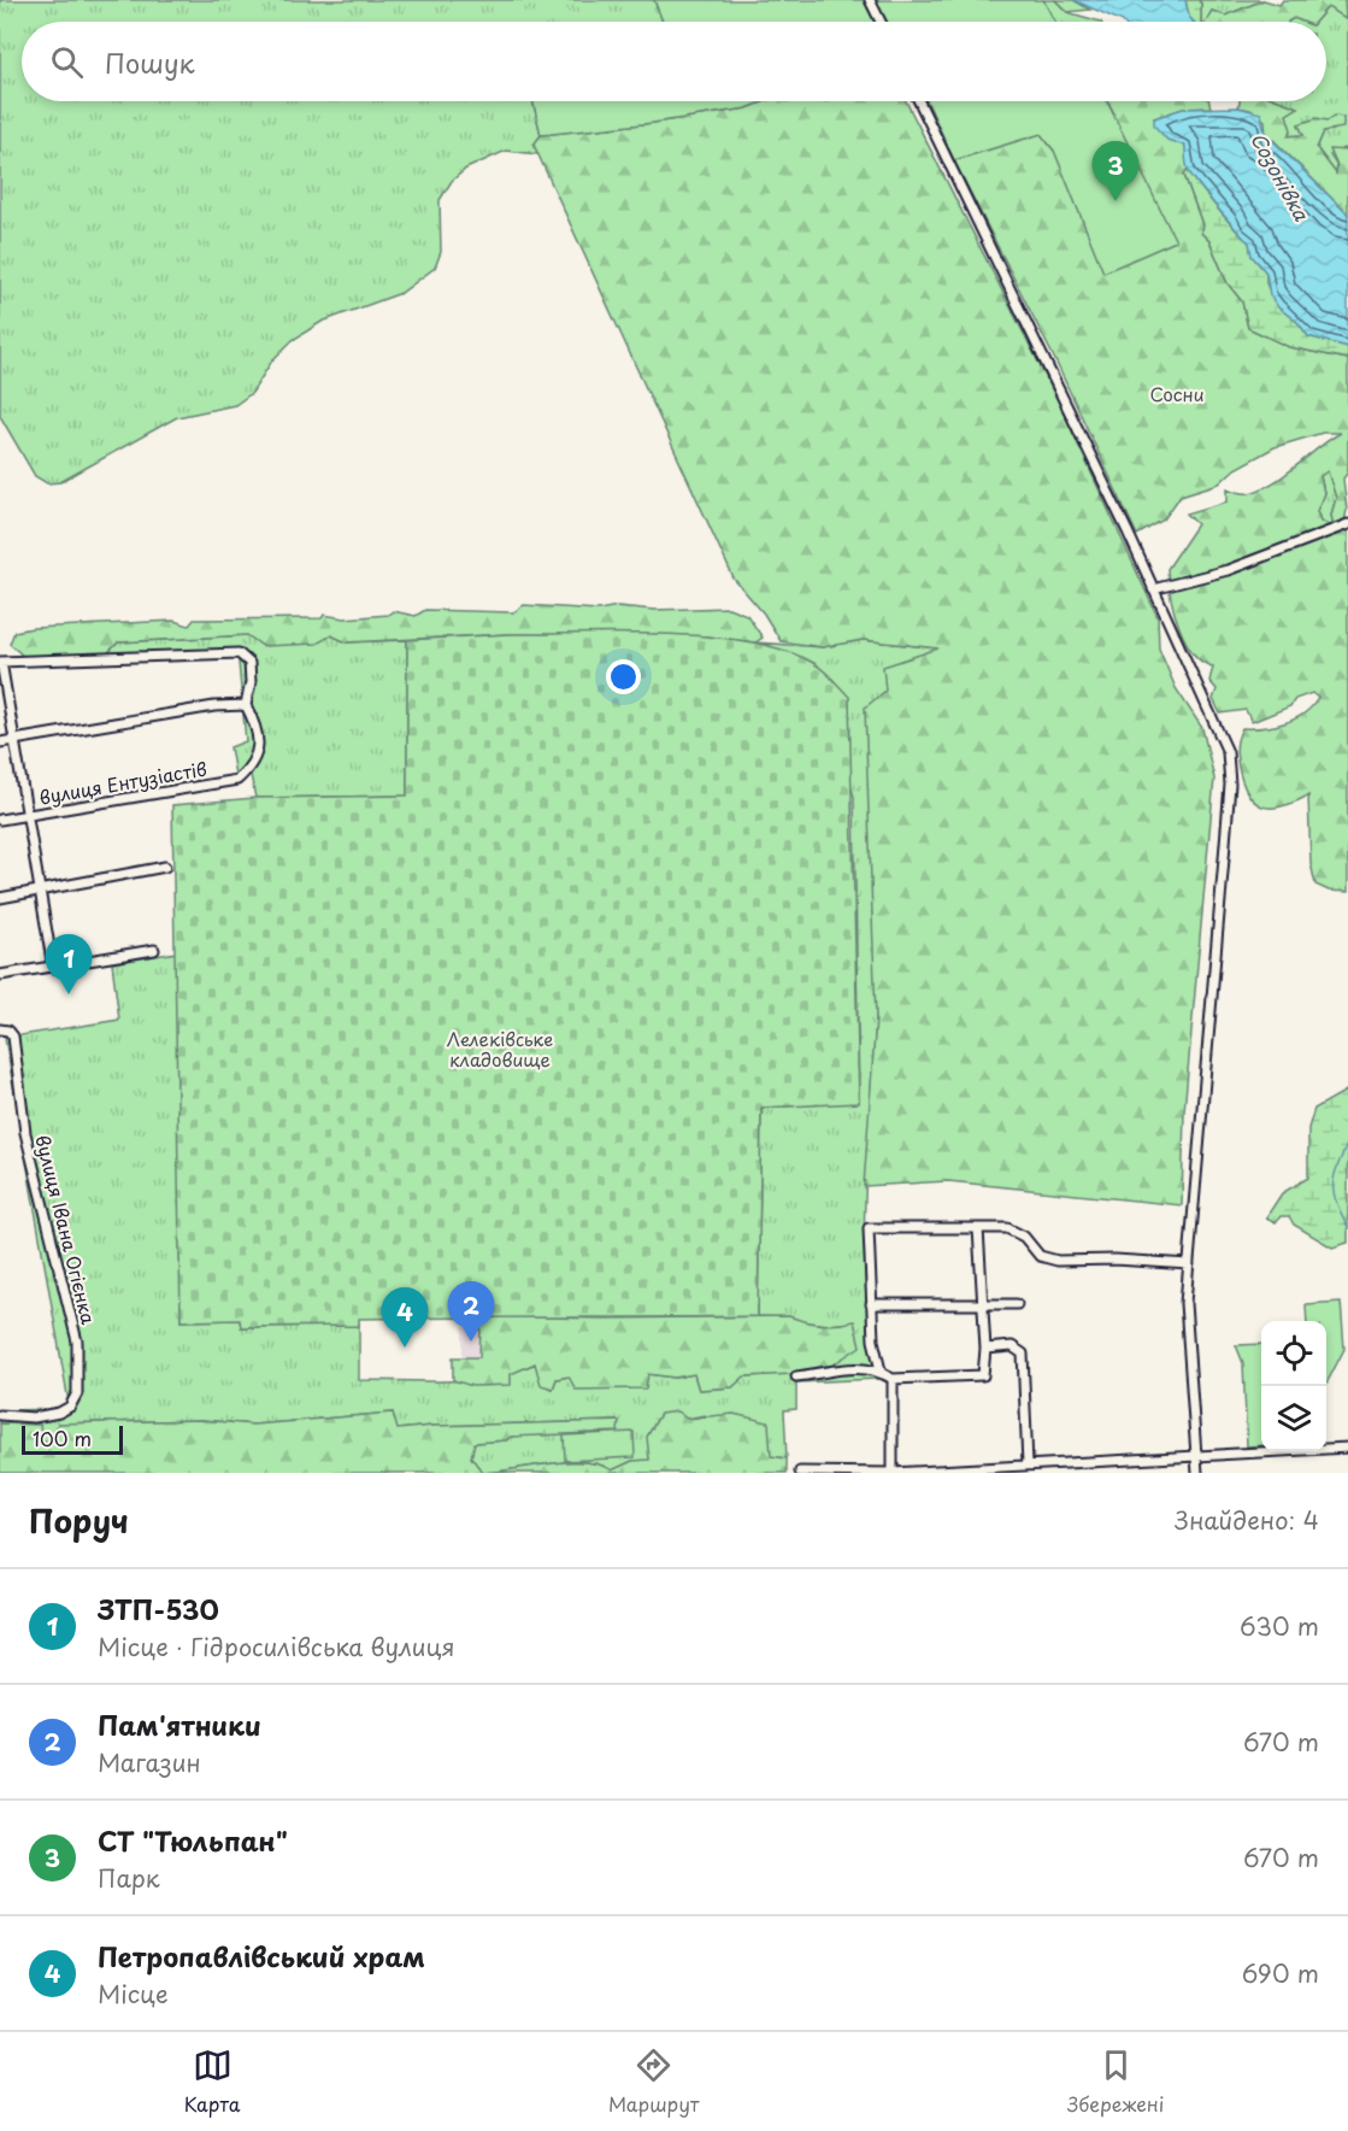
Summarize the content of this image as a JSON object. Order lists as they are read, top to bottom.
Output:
{
  "streets": {
    "street": ["вулиця Ентузіастів", "вулиця Івана Огієнка"]
  },
  "water": ["Созонівка"],
  "parks": ["Сосни", "Лелеківське кладовище"],
  "scale_bar": "100 m",
  "page": {
    "search": "Пошук",
    "pins": [
      "3",
      "1",
      "2",
      "4"
    ],
    "scale": "100 m",
    "heading": ["Поруч", "Знайдено: 4"],
    "list": [
      {
        "mark": "1",
        "name": "ЗТП-530",
        "note": "Місце · Гідросилівська вулиця",
        "value": "630 m"
      },
      {
        "mark": "2",
        "name": "Пам'ятники",
        "note": "Магазин",
        "value": "670 m"
      },
      {
        "mark": "3",
        "name": "СТ \"Тюльпан\"",
        "note": "Парк",
        "value": "670 m"
      },
      {
        "mark": "4",
        "name": "Петропавлівський храм",
        "note": "Місце",
        "value": "690 m"
      }
    ],
    "nav": ["Карта", "Маршрут", "Збережені"]
  }
}
